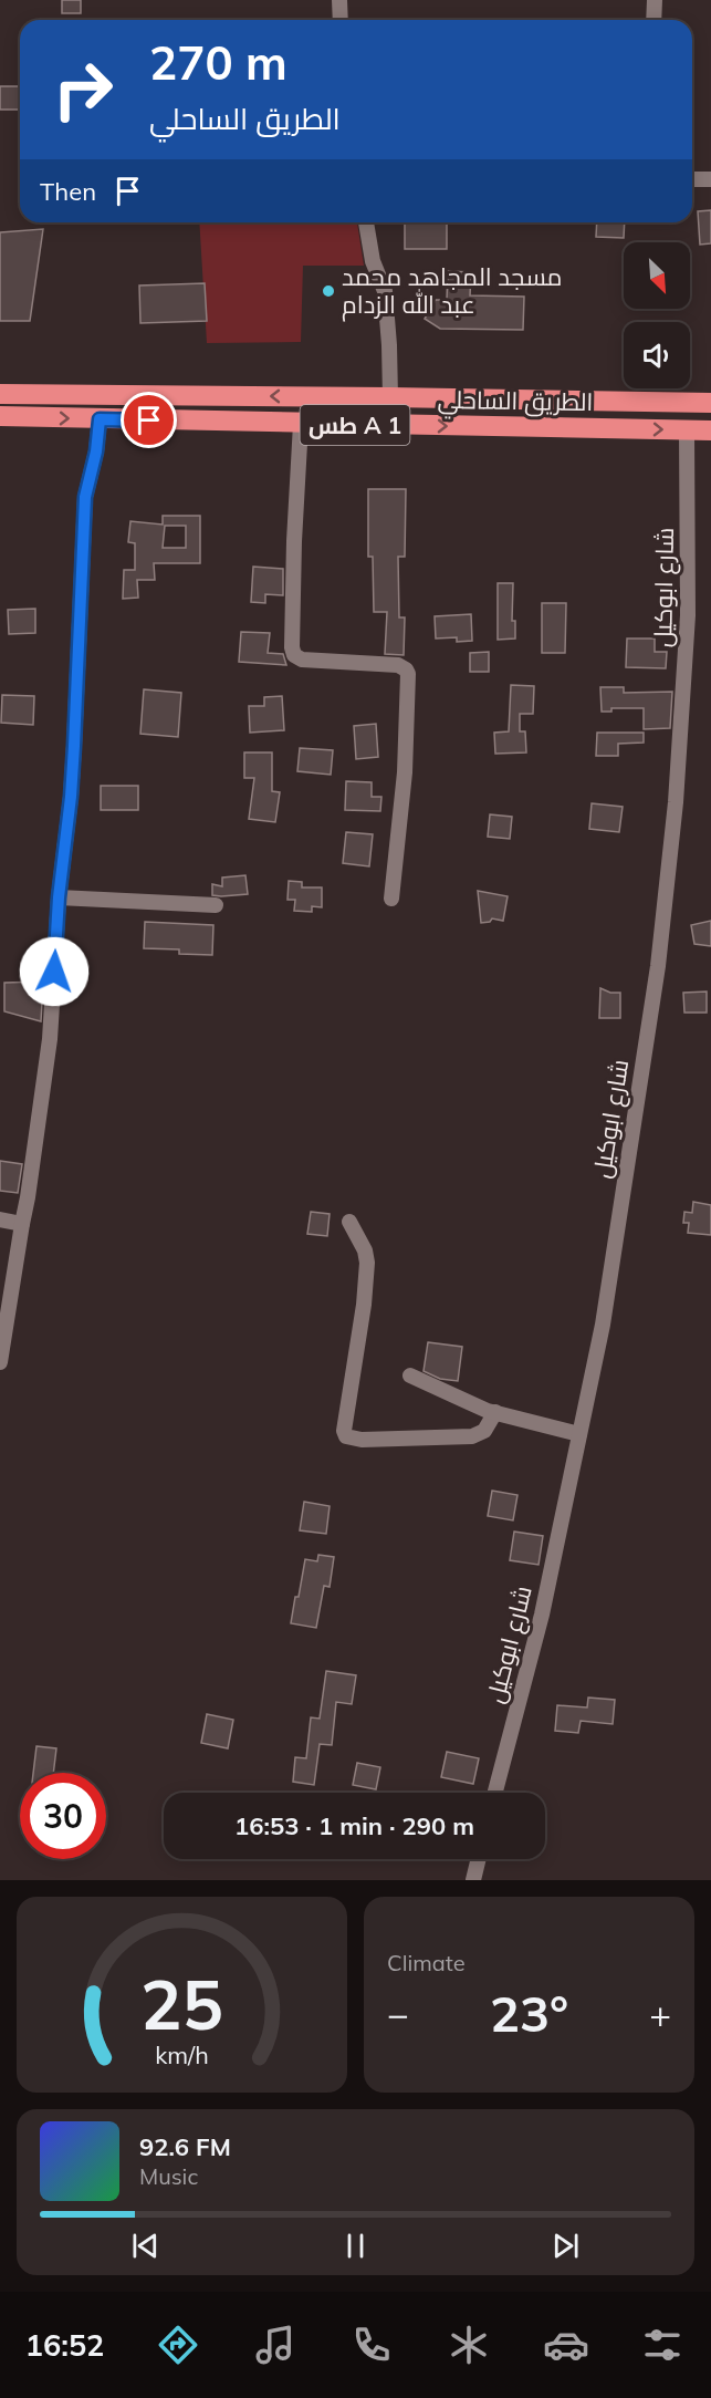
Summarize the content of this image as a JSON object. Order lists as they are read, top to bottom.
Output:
{
  "streets": {
    "highway": ["الطريق الساحلي", "طس A 1"],
    "street": ["شارع ابوكيل"]
  },
  "crossings": [
    ["الطريق الساحلي", "شارع ابوكيل"]
  ],
  "places": ["مسجد المجاهد محمد عبد الله الزدام"],
  "north": "bottom right",
  "page": {
    "turn": ["270 m", "الطريق الساحلي"],
    "then": "Then",
    "limit": "30",
    "trip": "16:53 · 1 min · 290 m",
    "tile": "Climate",
    "heat": ["−", "23°", "+"],
    "song": ["92.6 FM", "Music"],
    "tabs": "16:52",
    "gauge": ["25", "km/h"]
  }
}
